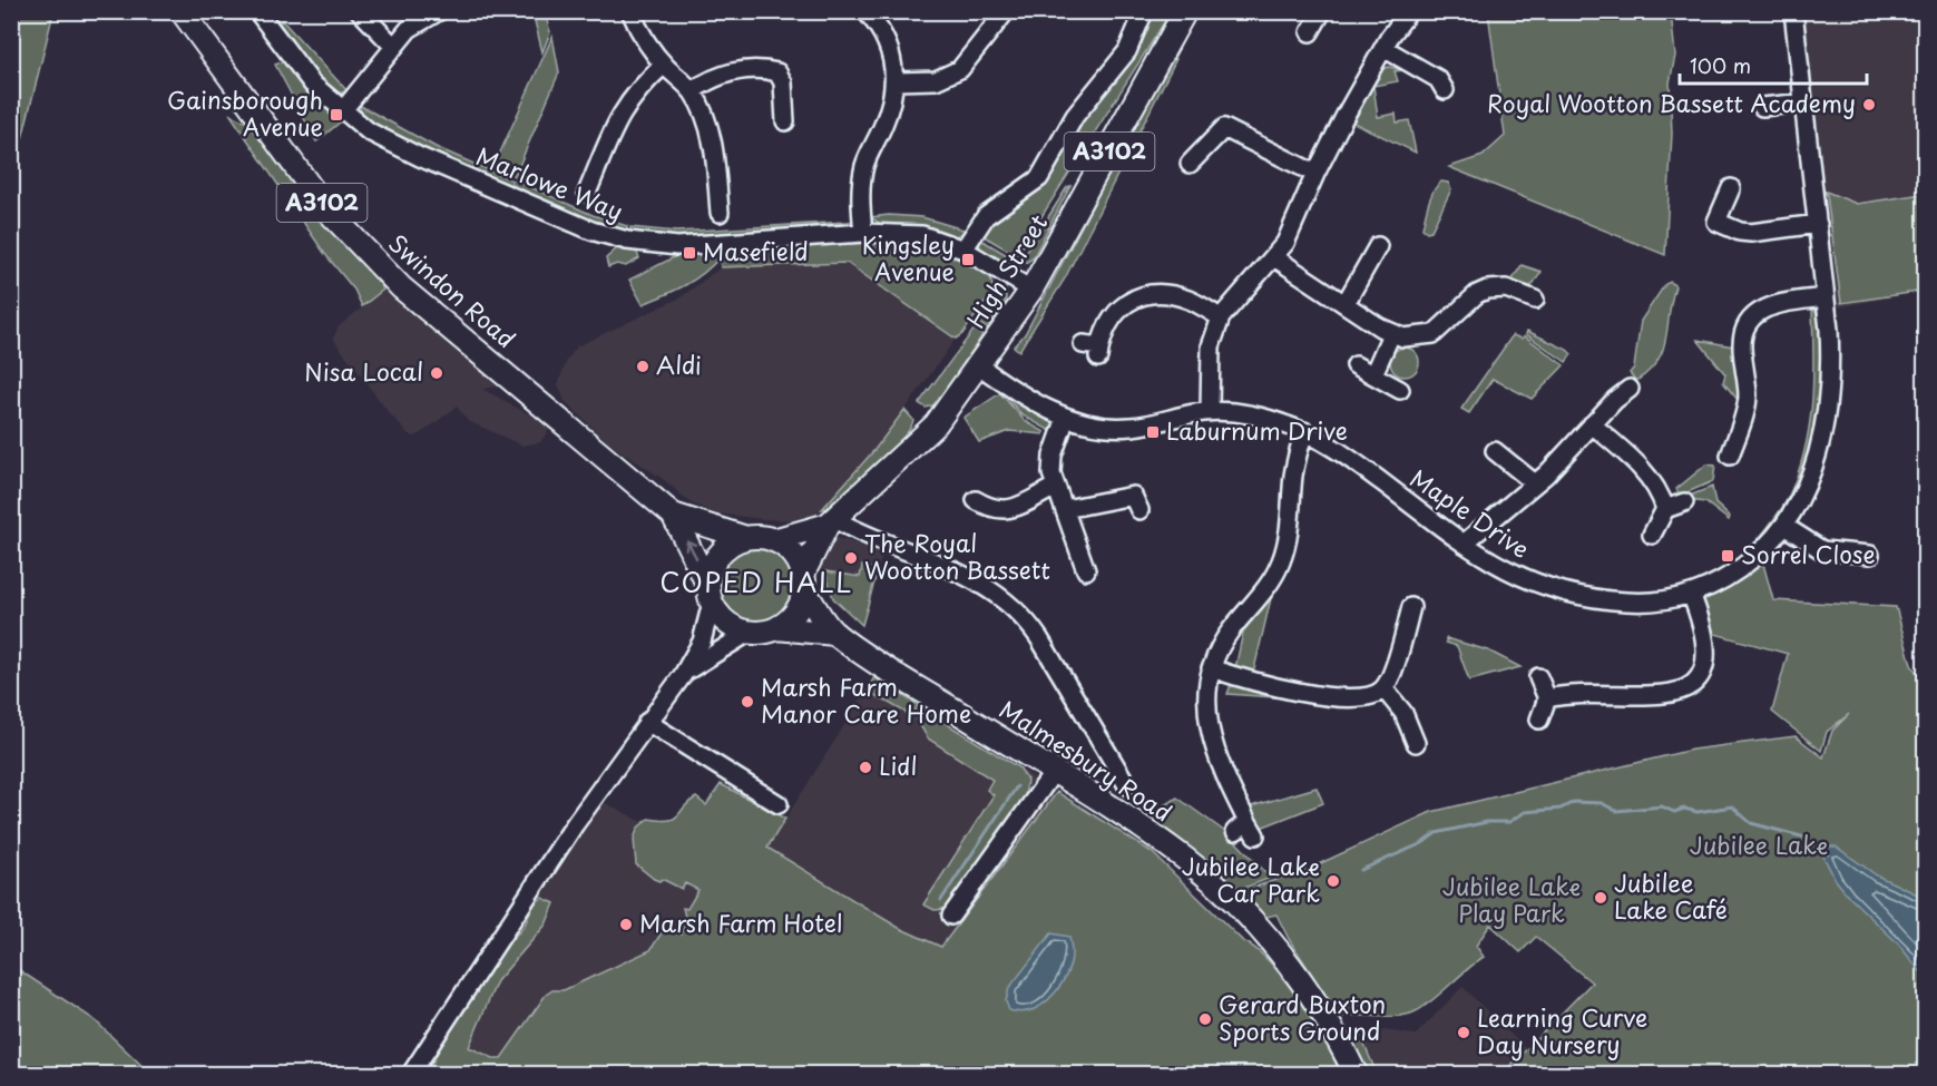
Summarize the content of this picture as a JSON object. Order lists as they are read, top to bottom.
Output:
{
  "streets": {
    "main road": [
      "A3102",
      "High Street",
      "Swindon Road",
      "Malmesbury Road"
    ],
    "street": ["Marlowe Way", "Maple Drive"]
  },
  "crossings": [
    ["A3102", "High Street"],
    ["A3102", "Swindon Road"],
    ["Marlowe Way", "High Street"],
    ["High Street", "Swindon Road"],
    ["High Street", "Maple Drive"]
  ],
  "districts": ["COPED HALL"],
  "parks": ["Jubilee Lake", "Jubilee Lake Play Park"],
  "places": {
    "other": [
      "Royal Wootton Bassett Academy",
      "Aldi",
      "Nisa Local",
      "The Royal Wootton Bassett",
      "Marsh Farm Manor Care Home",
      "Lidl",
      "Jubilee Lake Car Park",
      "Jubilee Lake Café",
      "Marsh Farm Hotel",
      "Gerard Buxton Sports Ground",
      "Learning Curve Day Nursery"
    ],
    "transit": [
      "Gainsborough Avenue",
      "Masefield",
      "Kingsley Avenue",
      "Laburnum Drive",
      "Sorrel Close"
    ]
  },
  "scale_bar": "100 m"
}
